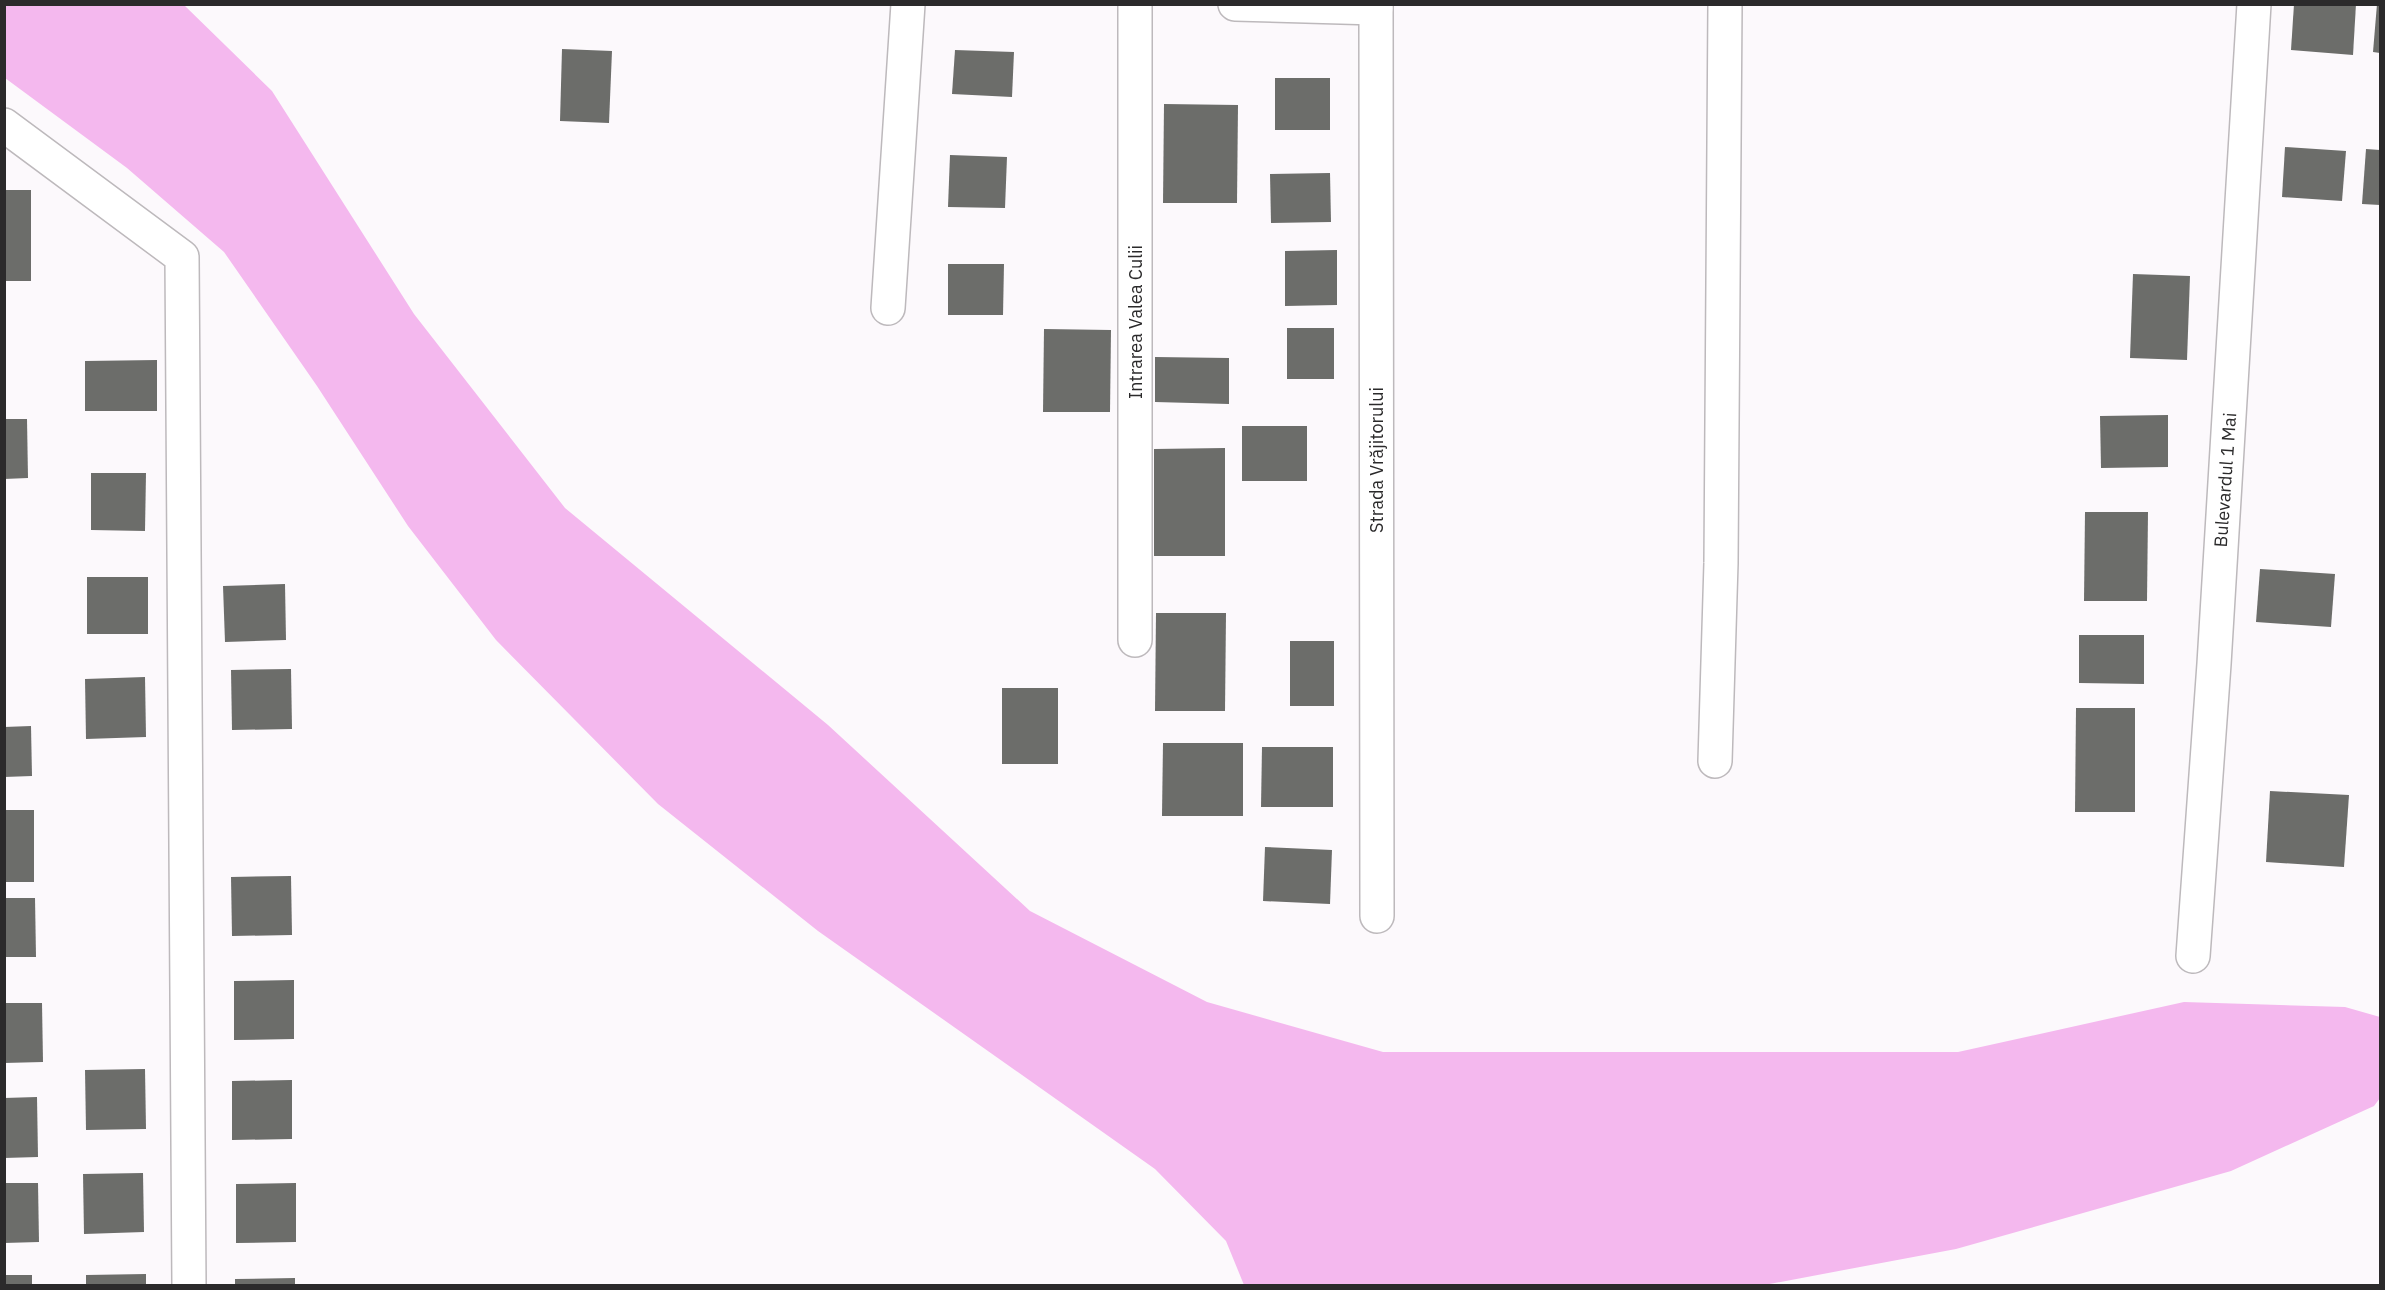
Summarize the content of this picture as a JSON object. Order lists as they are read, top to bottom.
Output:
{
  "streets": {
    "street": ["Intrarea Valea Culii", "Strada Vrăjitorului", "Bulevardul 1 Mai"]
  }
}
